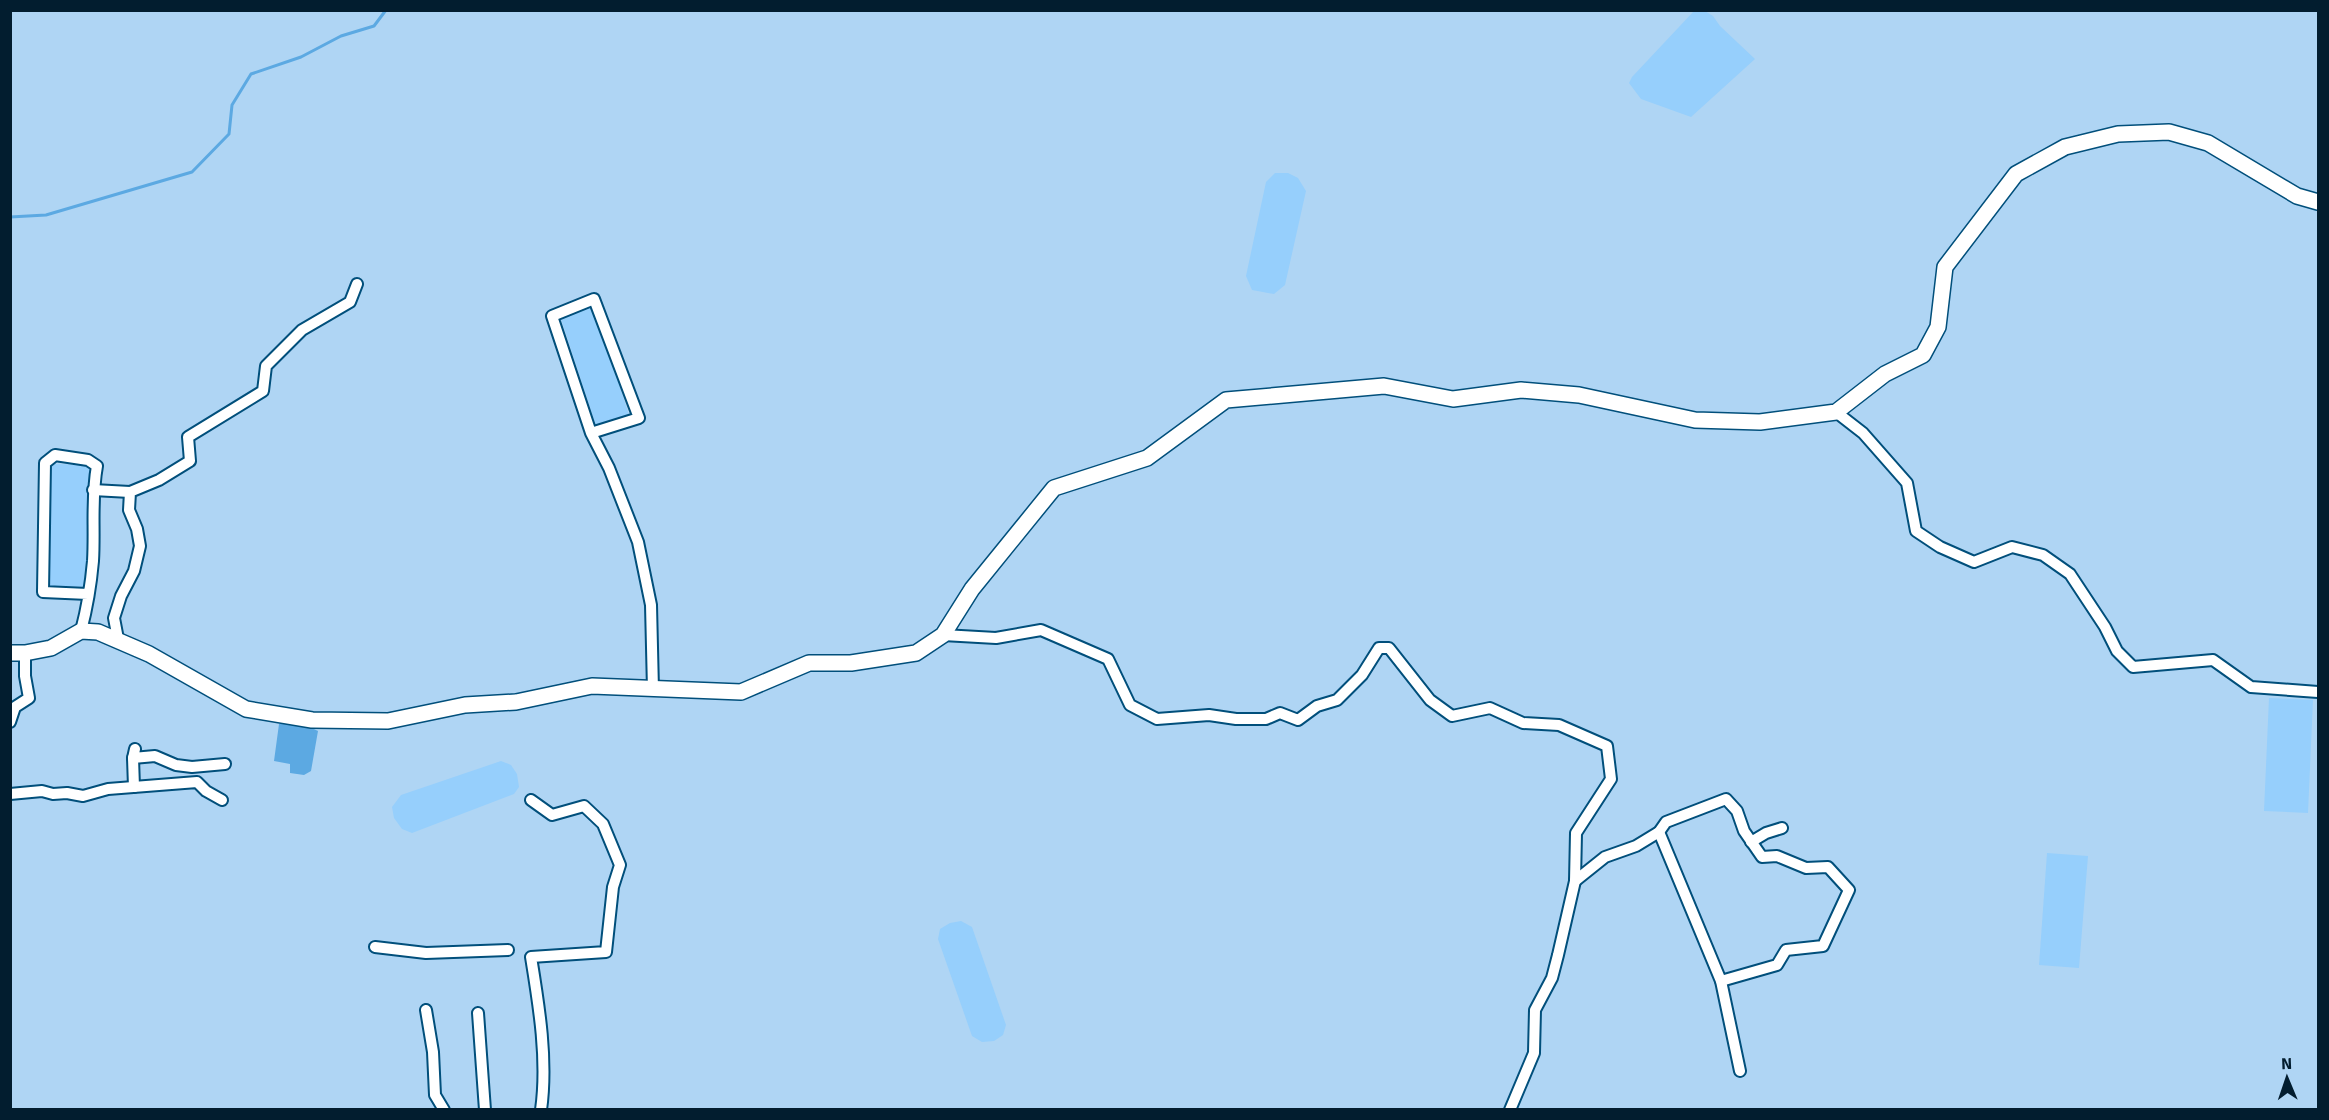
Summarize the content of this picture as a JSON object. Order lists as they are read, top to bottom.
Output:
{
  "north": "top"
}
